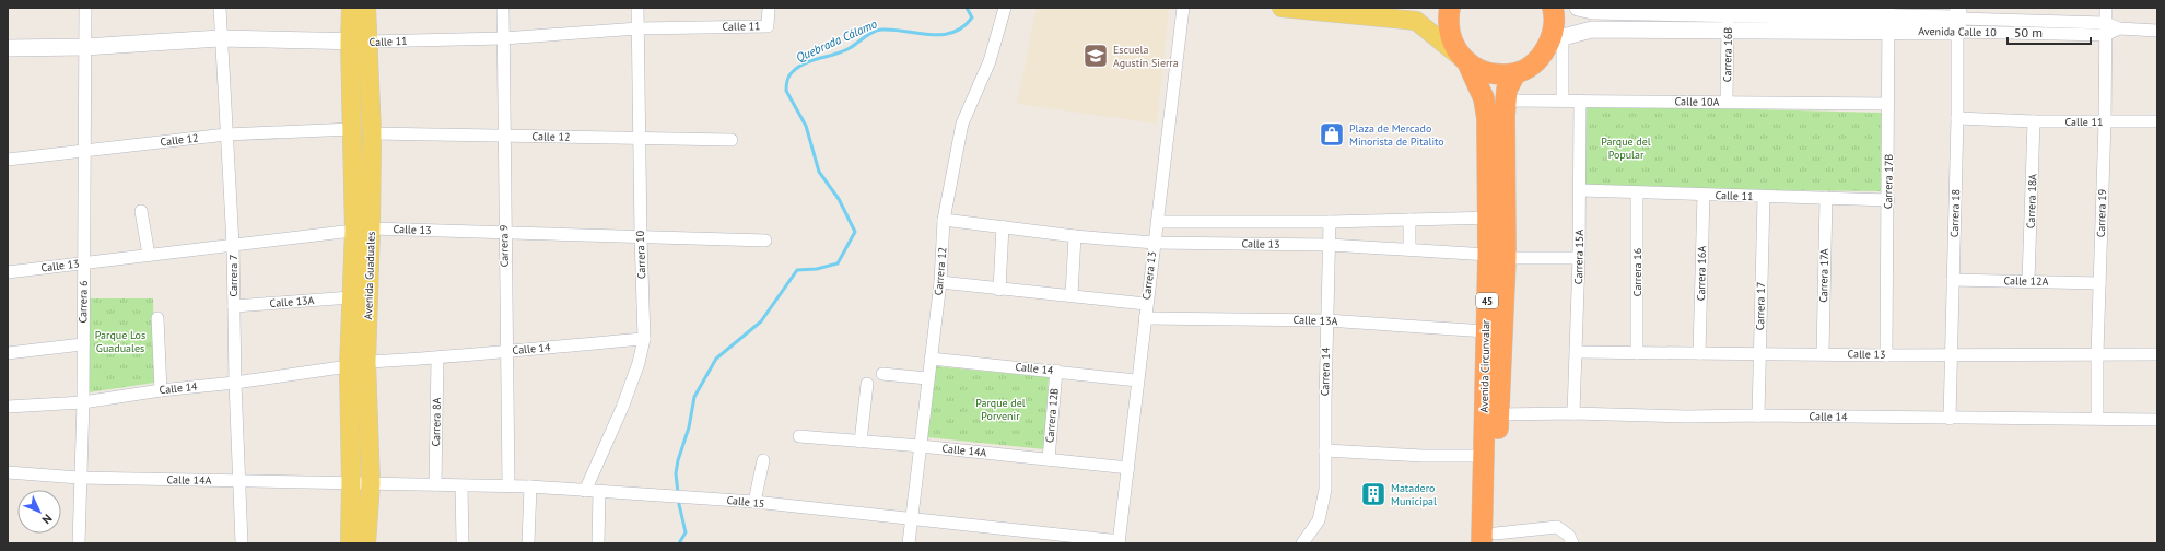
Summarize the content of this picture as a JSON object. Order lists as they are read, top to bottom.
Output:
{
  "streets": {
    "highway": ["45", "Avenida Circunvalar"],
    "main road": ["Calle 11", "Avenida Calle 10", "Avenida Guaduales"],
    "street": [
      "Carrera 16B",
      "Calle 10A",
      "Calle 12",
      "Carrera 17B",
      "Carrera 18A",
      "Carrera 18",
      "Carrera 19",
      "Calle 13",
      "Carrera 9",
      "Carrera 10",
      "Carrera 15A",
      "Carrera 12",
      "Carrera 16",
      "Carrera 16A",
      "Carrera 7",
      "Carrera 13",
      "Carrera 17A",
      "Calle 12A",
      "Carrera 6",
      "Calle 13A",
      "Carrera 17",
      "Calle 14",
      "Carrera 14",
      "Carrera 12B",
      "Carrera 8A",
      "Calle 14A",
      "Calle 15"
    ]
  },
  "crossings": [
    ["Calle 11", "Carrera 17B"],
    ["Calle 11", "Carrera 18A"],
    ["Calle 11", "Carrera 18"],
    ["Calle 11", "Carrera 19"],
    ["Calle 11", "Carrera 9"],
    ["Calle 11", "Carrera 10"],
    ["Calle 11", "Carrera 15A"],
    ["Calle 11", "Carrera 16"],
    ["Calle 11", "Carrera 16A"],
    ["Calle 11", "Carrera 7"],
    ["Calle 11", "Avenida Guaduales"],
    ["Calle 11", "Carrera 17A"],
    ["Calle 11", "Carrera 6"],
    ["Calle 11", "Carrera 17"],
    ["Avenida Calle 10", "Carrera 16B"],
    ["Avenida Calle 10", "Carrera 17B"],
    ["Avenida Calle 10", "Carrera 18"],
    ["Avenida Calle 10", "Carrera 19"],
    ["Carrera 16B", "Calle 10A"],
    ["Calle 10A", "Carrera 17B"],
    ["Calle 10A", "Carrera 15A"],
    ["Calle 10A", "Avenida Circunvalar"],
    ["Calle 12", "Carrera 9"],
    ["Calle 12", "Carrera 10"],
    ["Calle 12", "Carrera 7"],
    ["Calle 12", "Avenida Guaduales"],
    ["Calle 12", "Carrera 6"],
    ["Carrera 17B", "Calle 13"],
    ["Carrera 18A", "Calle 12A"],
    ["Carrera 18", "Calle 13"],
    ["Carrera 18", "Calle 12A"],
    ["Carrera 18", "Calle 14"],
    ["Carrera 19", "Calle 13"],
    ["Carrera 19", "Calle 12A"],
    ["Carrera 19", "Calle 14"],
    ["Calle 13", "Carrera 9"],
    ["Calle 13", "Carrera 10"],
    ["Calle 13", "Carrera 15A"],
    ["Calle 13", "Carrera 12"],
    ["Calle 13", "Carrera 16"],
    ["Calle 13", "Carrera 16A"],
    ["Calle 13", "Carrera 7"],
    ["Calle 13", "Avenida Guaduales"],
    ["Calle 13", "Carrera 13"],
    ["Calle 13", "Carrera 17A"],
    ["Calle 13", "Carrera 6"],
    ["Calle 13", "Carrera 17"],
    ["Calle 13", "Avenida Circunvalar"],
    ["Calle 13", "Carrera 14"],
    ["Carrera 9", "Calle 14"],
    ["Carrera 9", "Calle 15"],
    ["Carrera 10", "Calle 14"],
    ["Carrera 10", "Calle 15"],
    ["Carrera 15A", "Calle 14"],
    ["Carrera 12", "Calle 14"],
    ["Carrera 12", "Calle 14A"],
    ["Carrera 12", "Calle 15"],
    ["Carrera 7", "Calle 13A"],
    ["Carrera 7", "Calle 14"],
    ["Carrera 7", "Calle 14A"],
    ["Avenida Guaduales", "Calle 13A"],
    ["Avenida Guaduales", "Calle 14"],
    ["Avenida Guaduales", "Calle 14A"],
    ["Avenida Guaduales", "Calle 15"],
    ["Carrera 13", "Calle 13A"],
    ["Carrera 13", "Calle 14"],
    ["Carrera 13", "Calle 14A"],
    ["Carrera 13", "Calle 15"],
    ["Carrera 6", "Calle 14"],
    ["Carrera 6", "Calle 14A"],
    ["Calle 13A", "Avenida Circunvalar"],
    ["Calle 13A", "Carrera 14"],
    ["Carrera 17", "Calle 14"],
    ["Calle 14", "Avenida Circunvalar"],
    ["Calle 14", "Carrera 12B"],
    ["Calle 14", "Carrera 8A"],
    ["Carrera 12B", "Calle 14A"],
    ["Carrera 8A", "Calle 15"],
    ["Calle 14A", "Calle 15"]
  ],
  "water": ["Quebrada Cálamo"],
  "parks": ["Parque del Popular", "Parque Los Guaduales", "Parque del Porvenir"],
  "places": {
    "school or university": ["Escuela Agustín Sierra"],
    "shop": ["Plaza de Mercado Minorista de Pitalito"],
    "building": ["Matadero Municipal"]
  },
  "scale_bar": "50 m",
  "north": "bottom right"
}
